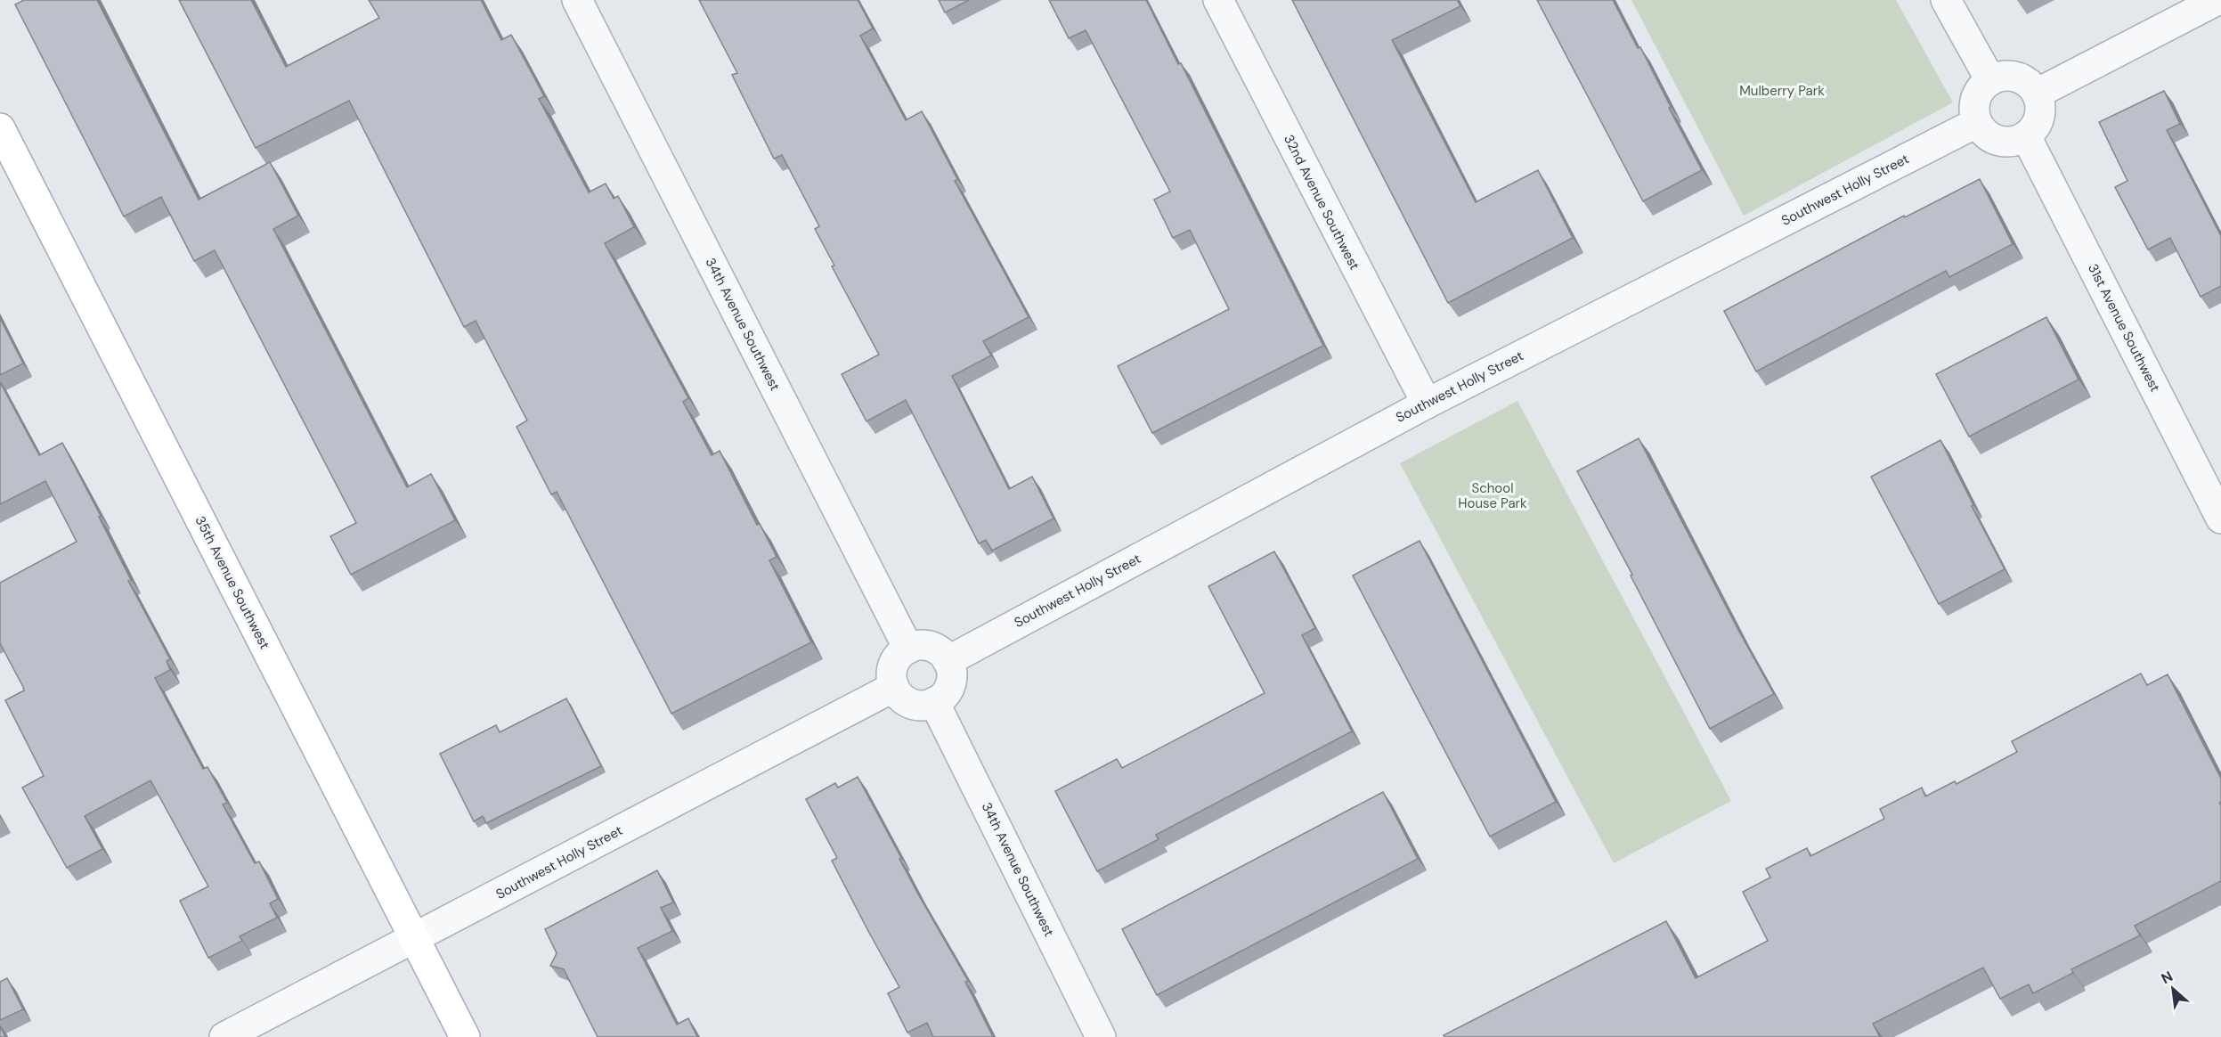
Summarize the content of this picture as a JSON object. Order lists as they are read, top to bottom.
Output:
{
  "streets": {
    "main road": ["35th Avenue Southwest"],
    "street": [
      "Southwest Holly Street",
      "32nd Avenue Southwest",
      "34th Avenue Southwest",
      "31st Avenue Southwest"
    ]
  },
  "crossings": [
    ["Southwest Holly Street", "32nd Avenue Southwest"],
    ["Southwest Holly Street", "34th Avenue Southwest"],
    ["Southwest Holly Street", "31st Avenue Southwest"],
    ["Southwest Holly Street", "35th Avenue Southwest"]
  ],
  "parks": ["Mulberry Park", "School House Park"],
  "north": "top left"
}
